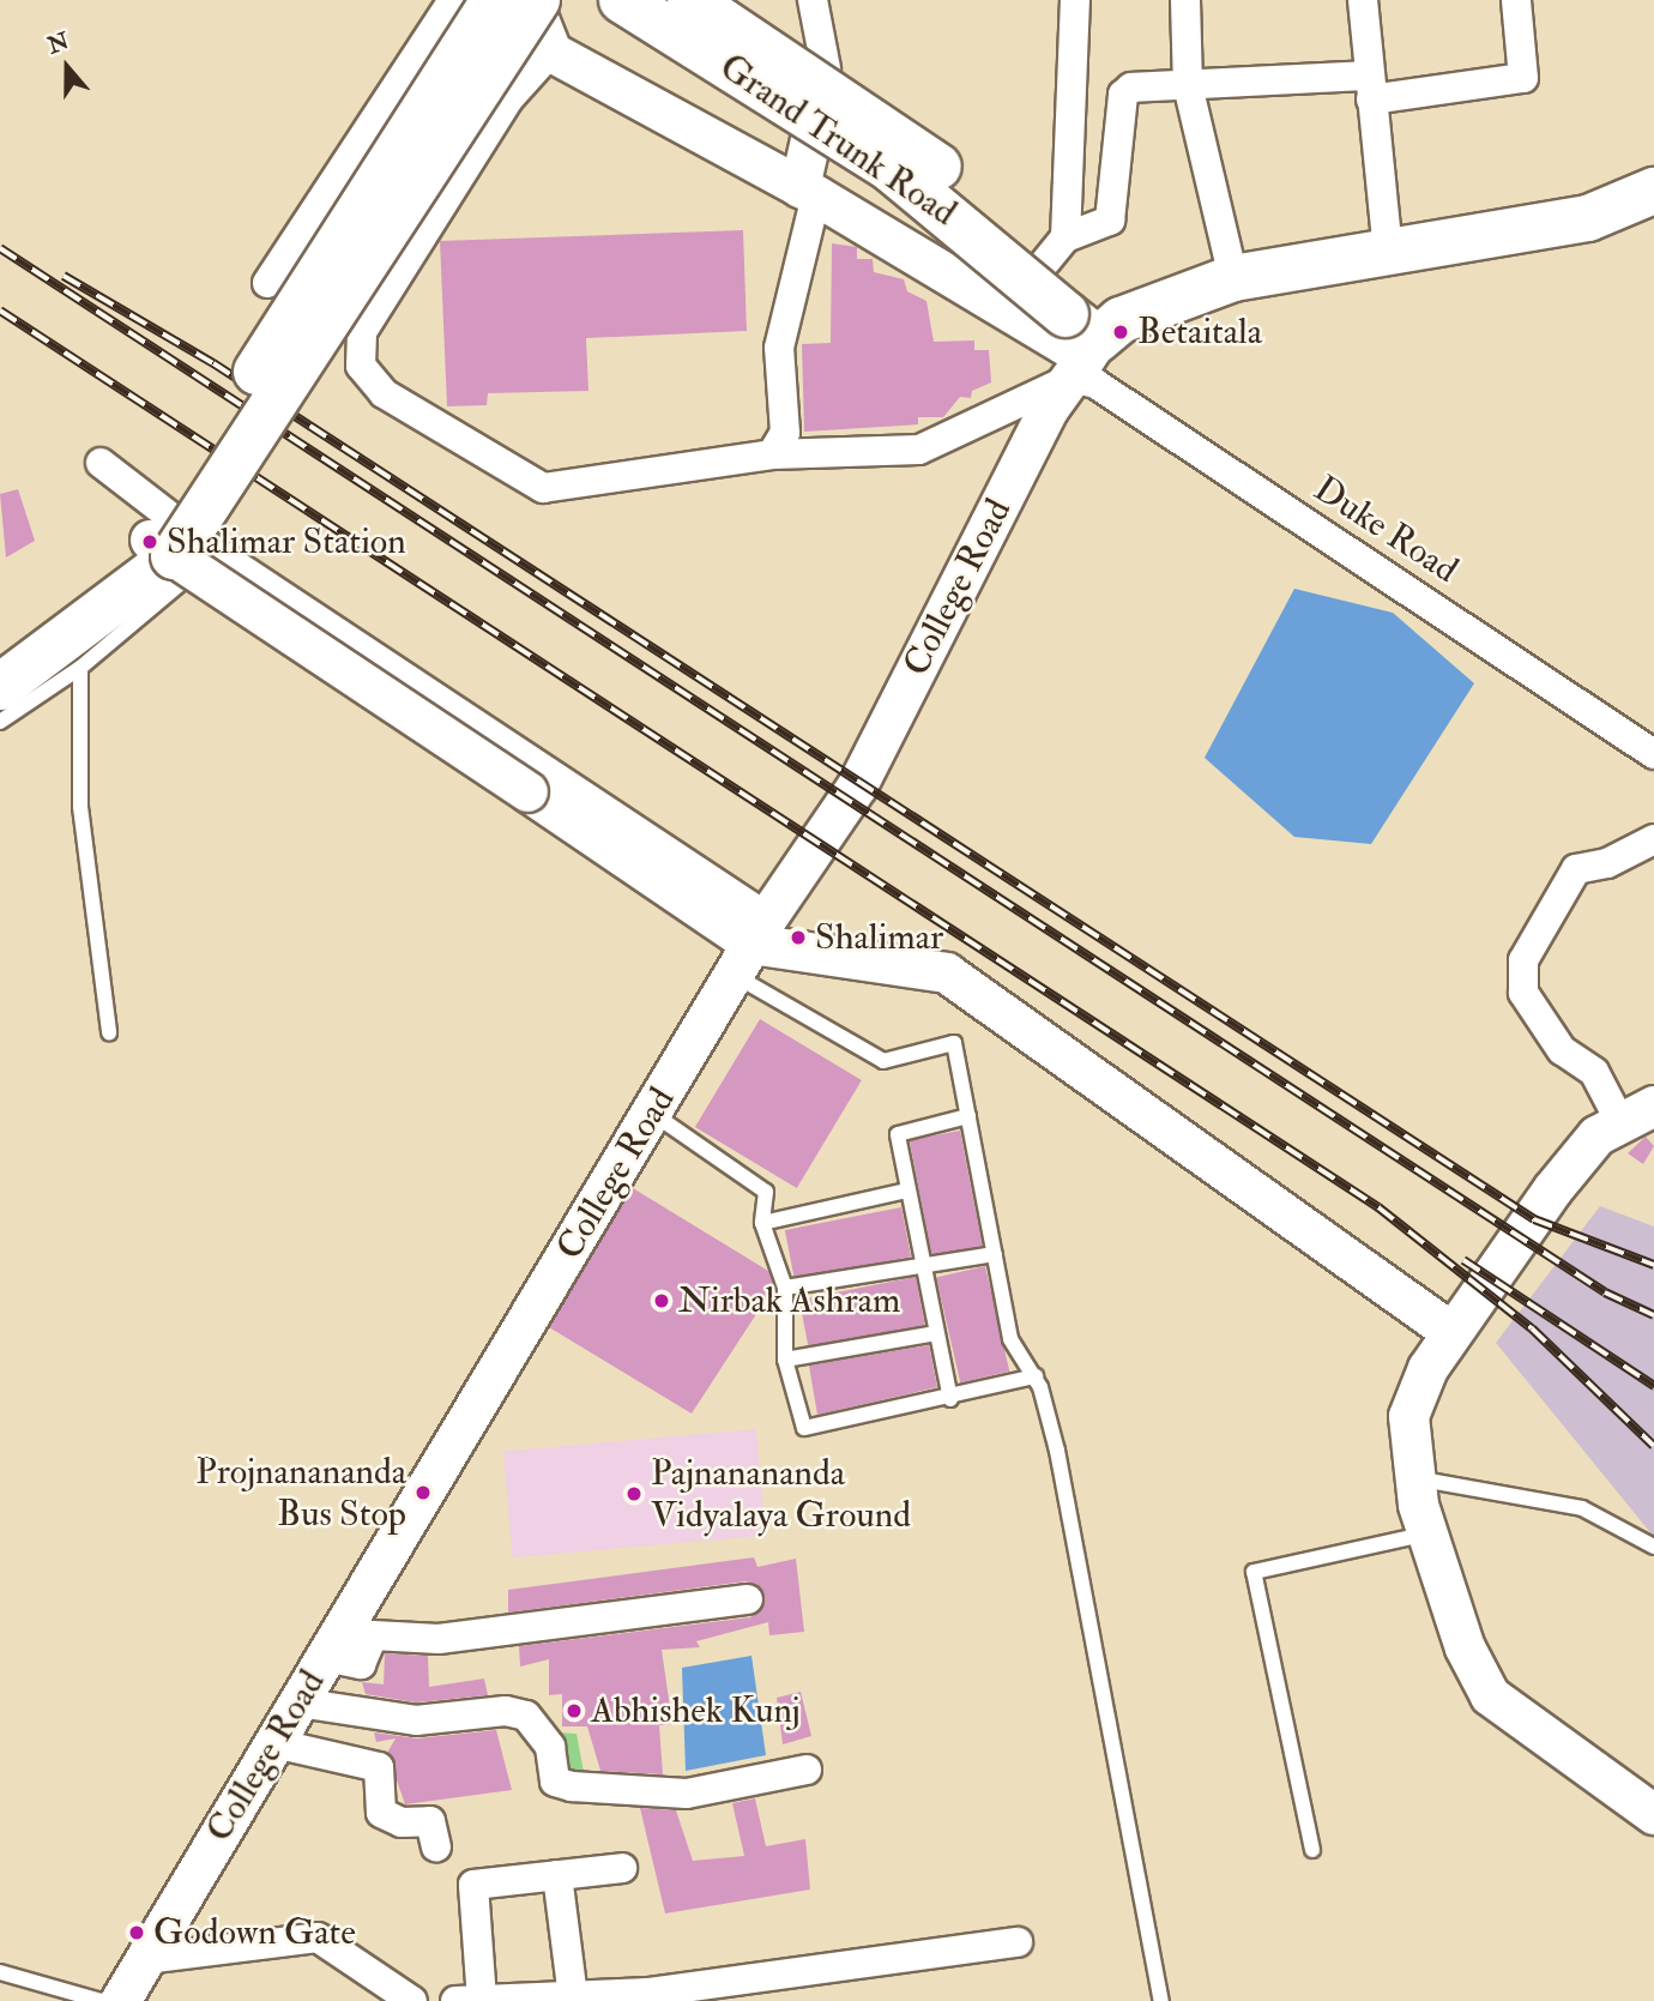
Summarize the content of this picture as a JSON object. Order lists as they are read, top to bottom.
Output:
{
  "streets": {
    "main road": ["Grand Trunk Road"],
    "street": ["Duke Road", "College Road"]
  },
  "crossings": [
    ["Grand Trunk Road", "Duke Road"],
    ["Grand Trunk Road", "College Road"],
    ["Duke Road", "College Road"]
  ],
  "places": [
    "Betaitala",
    "Shalimar Station",
    "Shalimar",
    "Nirbak Ashram",
    "Projnanananda Bus Stop",
    "Pajnanananda Vidyalaya Ground",
    "Abhishek Kunj",
    "Godown Gate"
  ],
  "north": "top"
}
